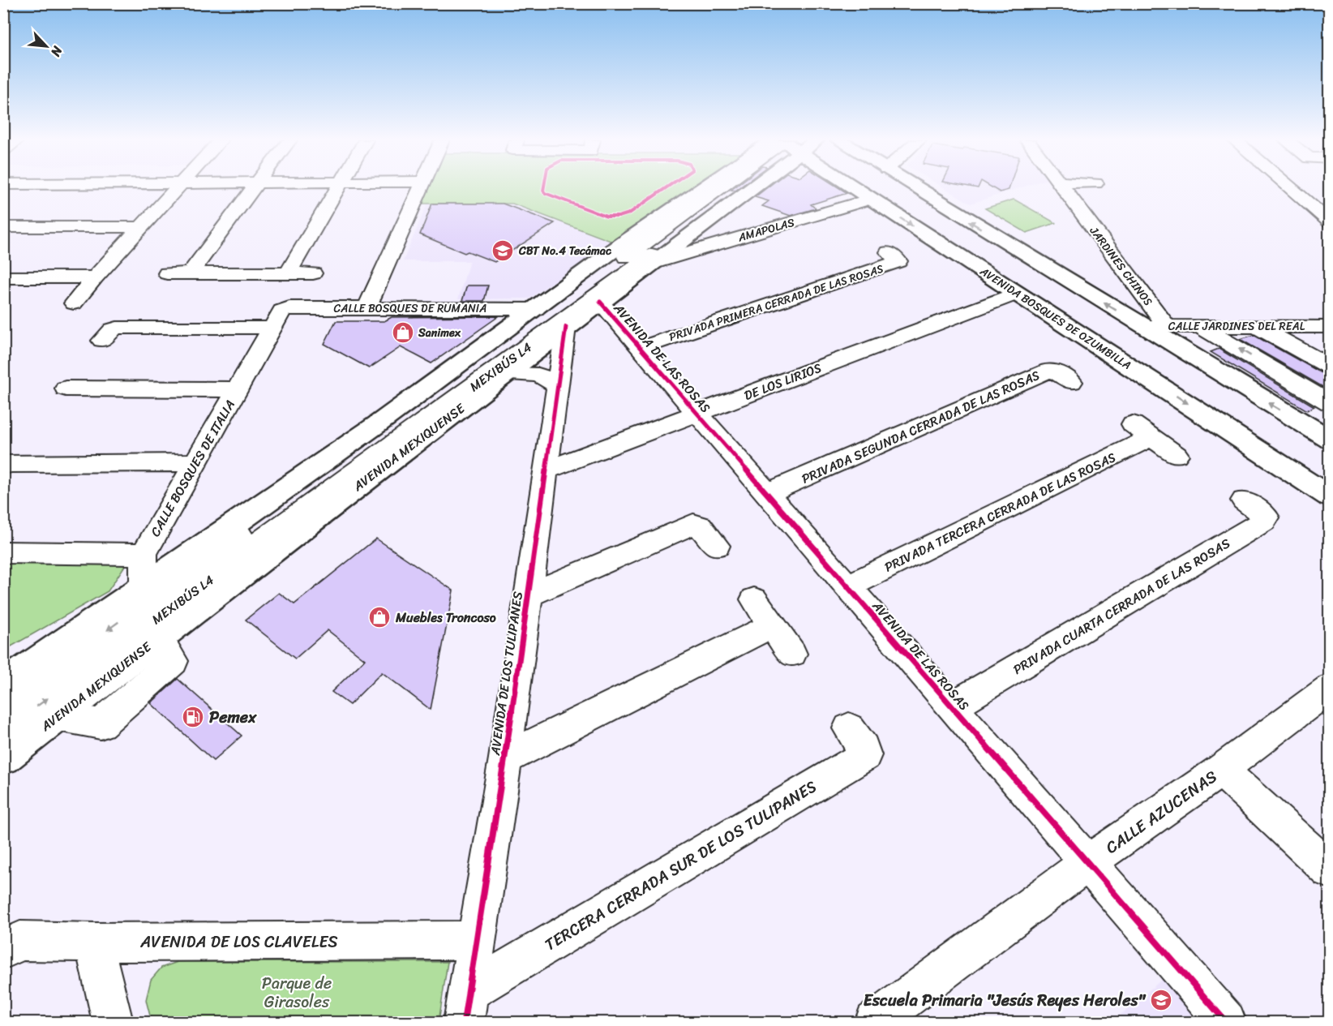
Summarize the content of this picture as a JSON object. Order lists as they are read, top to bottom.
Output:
{
  "streets": {
    "main road": ["AVENIDA BOSQUES DE OZUMBILLA", "AVENIDA MEXIQUENSE"],
    "street": [
      "AMAPOLAS",
      "JARDINES CHINOS",
      "PRIVADA PRIMERA CERRADA DE LAS ROSAS",
      "CALLE BOSQUES DE RUMANIA",
      "CALLE JARDINES DEL REAL",
      "AVENIDA DE LAS ROSAS",
      "MEXIBÚS L4",
      "DE LOS LIRIOS",
      "PRIVADA SEGUNDA CERRADA DE LAS ROSAS",
      "CALLE BOSQUES DE ITALIA",
      "PRIVADA TERCERA CERRADA DE LAS ROSAS",
      "PRIVADA CUARTA CERRADA DE LAS ROSAS",
      "AVENIDA DE LOS TULIPANES",
      "CALLE AZUCENAS",
      "TERCERA CERRADA SUR DE LOS TULIPANES",
      "AVENIDA DE LOS CLAVELES"
    ]
  },
  "crossings": [
    ["AMAPOLAS", "AVENIDA BOSQUES DE OZUMBILLA"],
    ["AMAPOLAS", "AVENIDA MEXIQUENSE"],
    ["JARDINES CHINOS", "CALLE JARDINES DEL REAL"],
    ["PRIVADA PRIMERA CERRADA DE LAS ROSAS", "AVENIDA DE LAS ROSAS"],
    ["CALLE BOSQUES DE RUMANIA", "AVENIDA MEXIQUENSE"],
    ["CALLE BOSQUES DE RUMANIA", "CALLE BOSQUES DE ITALIA"],
    ["AVENIDA BOSQUES DE OZUMBILLA", "DE LOS LIRIOS"],
    ["AVENIDA DE LAS ROSAS", "DE LOS LIRIOS"],
    ["AVENIDA DE LAS ROSAS", "PRIVADA SEGUNDA CERRADA DE LAS ROSAS"],
    ["AVENIDA DE LAS ROSAS", "AVENIDA MEXIQUENSE"],
    ["AVENIDA DE LAS ROSAS", "PRIVADA TERCERA CERRADA DE LAS ROSAS"],
    ["AVENIDA DE LAS ROSAS", "PRIVADA CUARTA CERRADA DE LAS ROSAS"],
    ["AVENIDA DE LAS ROSAS", "CALLE AZUCENAS"],
    ["MEXIBÚS L4", "AVENIDA MEXIQUENSE"],
    ["MEXIBÚS L4", "CALLE BOSQUES DE ITALIA"],
    ["DE LOS LIRIOS", "AVENIDA DE LOS TULIPANES"],
    ["AVENIDA MEXIQUENSE", "CALLE BOSQUES DE ITALIA"],
    ["AVENIDA MEXIQUENSE", "AVENIDA DE LOS TULIPANES"],
    ["AVENIDA DE LOS TULIPANES", "TERCERA CERRADA SUR DE LOS TULIPANES"],
    ["AVENIDA DE LOS TULIPANES", "AVENIDA DE LOS CLAVELES"]
  ],
  "parks": ["Parque de Girasoles"],
  "places": {
    "school or university": ["CBT No.4 Tecámac", "Escuela Primaria \"Jesús Reyes Heroles\""],
    "shop": ["Sanimex", "Muebles Troncoso"],
    "fuel station": ["Pemex"]
  },
  "north": "bottom right"
}
